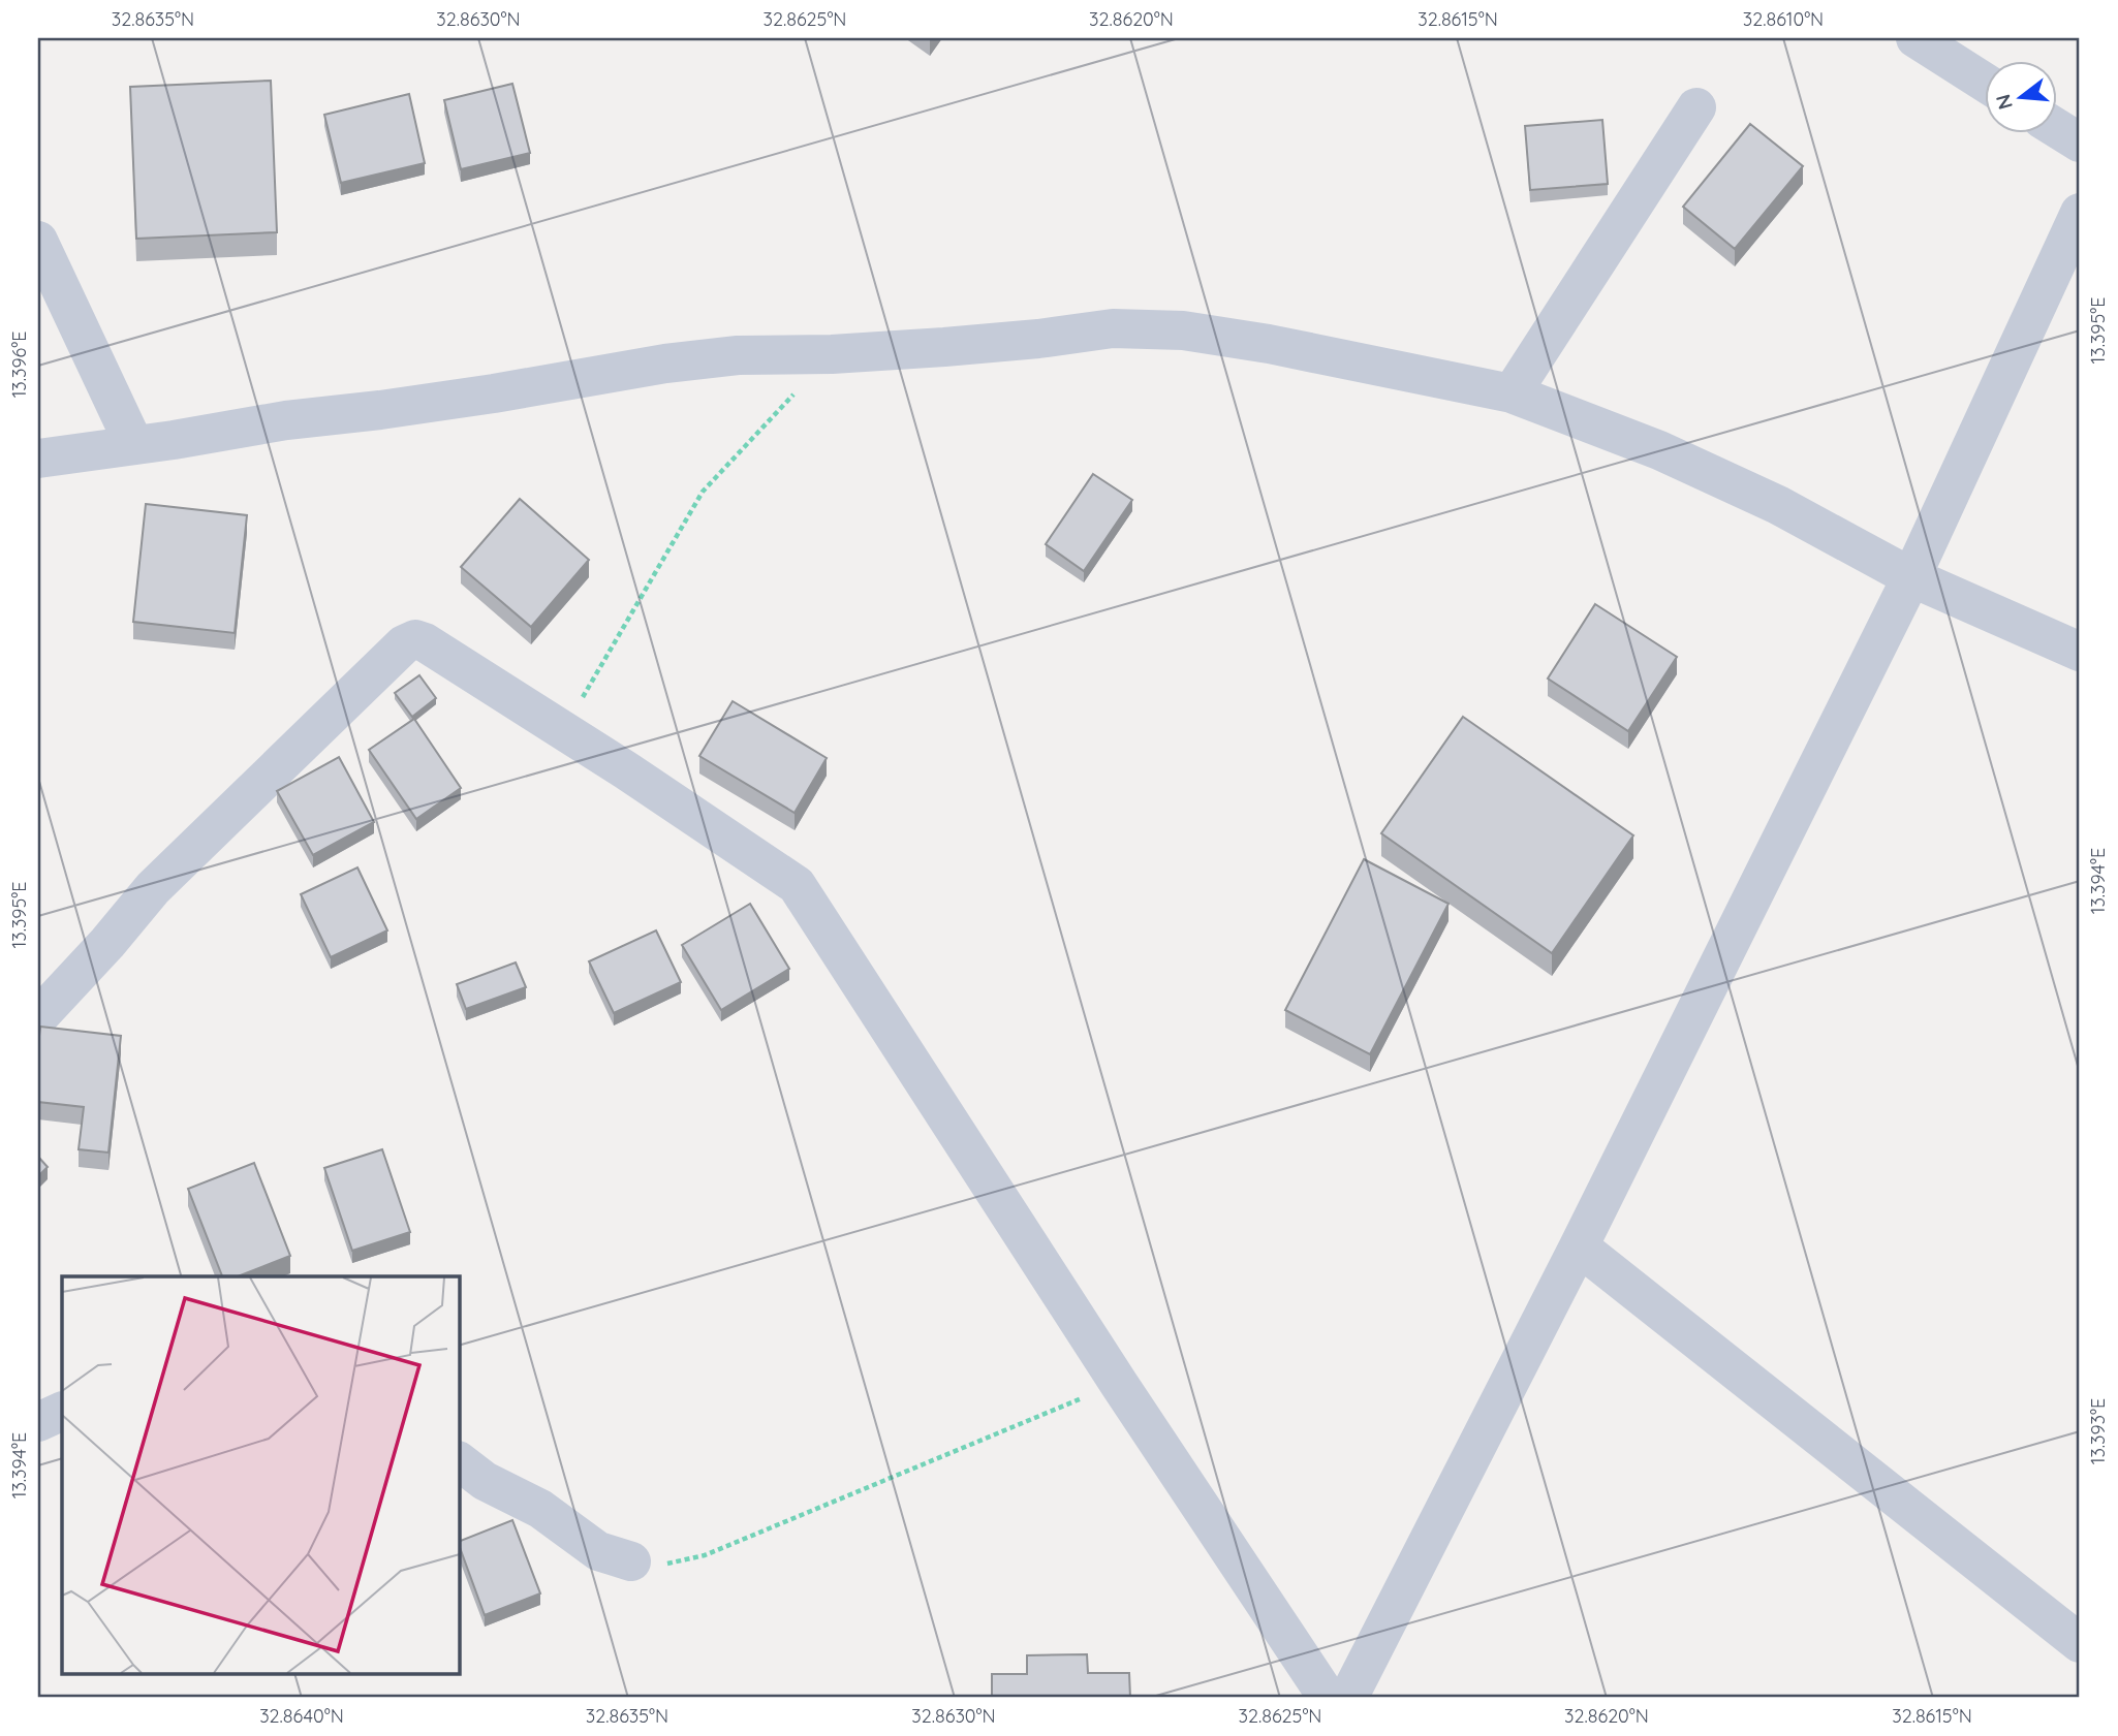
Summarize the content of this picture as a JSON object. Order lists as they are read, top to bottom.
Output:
{
  "north": "left",
  "coordinates": [
    "32.8635°N",
    "32.8630°N",
    "32.8625°N",
    "32.8620°N",
    "32.8615°N",
    "32.8610°N",
    "13.395°E",
    "13.396°E",
    "13.394°E",
    "13.393°E",
    "32.8640°N"
  ]
}
